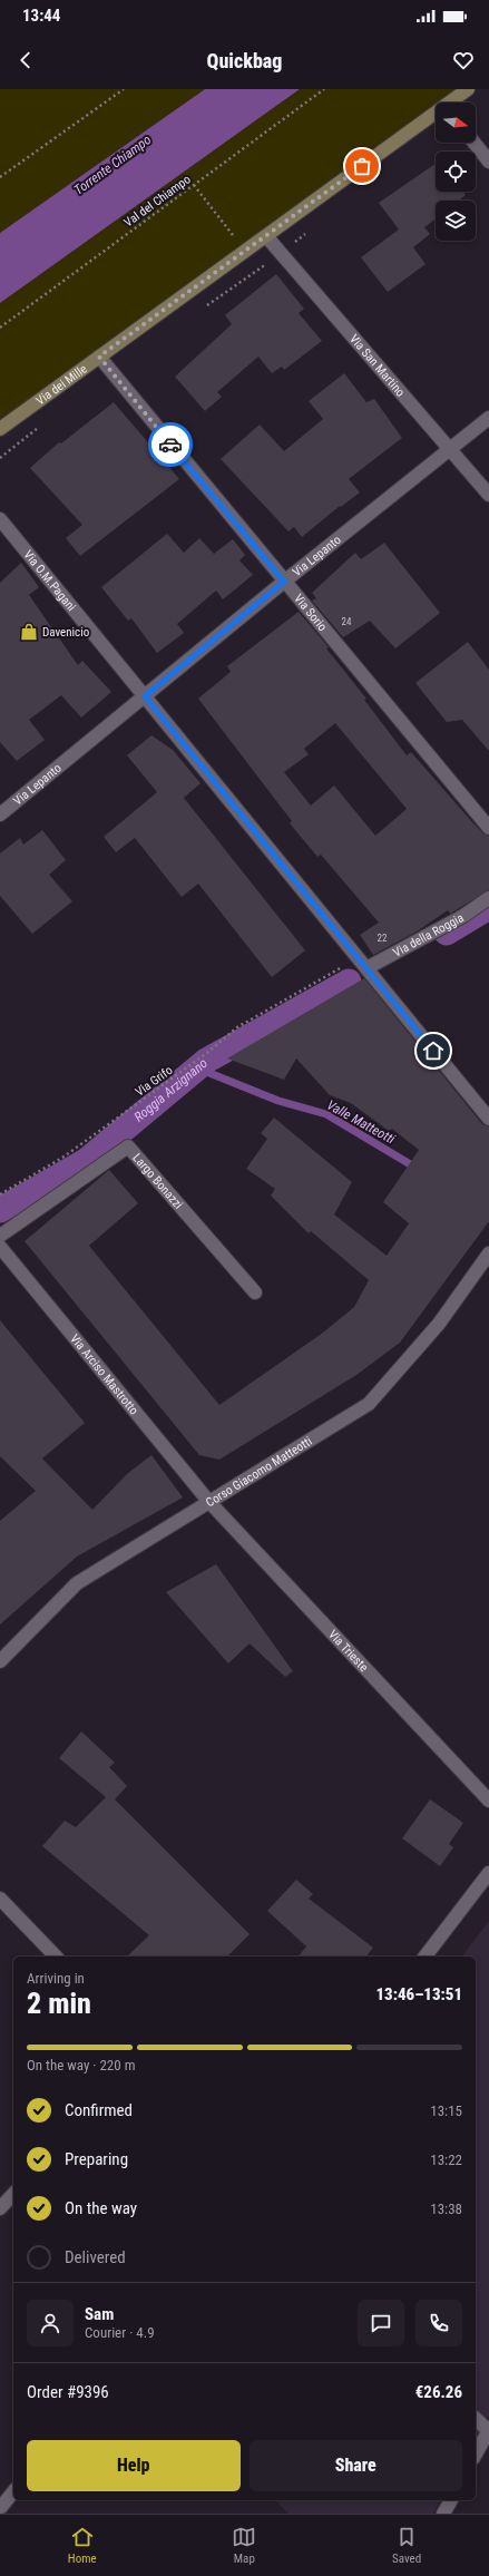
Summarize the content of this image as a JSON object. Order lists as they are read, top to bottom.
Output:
{
  "streets": {
    "main road": ["Via dei Mille"],
    "street": [
      "Via San Martino",
      "Via Lepanto",
      "Via O.M.Pagani",
      "Via Sorio",
      "Via della Roggia",
      "Largo Bonazzi",
      "Via Arciso Mastrotto",
      "Corso Giacomo Matteotti",
      "Via Trieste"
    ],
    "path": ["Val del Chiampo", "Via Grifo"]
  },
  "crossings": [
    ["Via San Martino", "Via dei Mille"],
    ["Via San Martino", "Via Lepanto"],
    ["Via dei Mille", "Via Sorio"],
    ["Via Lepanto", "Via O.M.Pagani"],
    ["Via Lepanto", "Via Sorio"],
    ["Via O.M.Pagani", "Via della Roggia"],
    ["Via O.M.Pagani", "Via Grifo"],
    ["Via della Roggia", "Via Grifo"],
    ["Via Arciso Mastrotto", "Corso Giacomo Matteotti"],
    ["Via Arciso Mastrotto", "Via Trieste"],
    ["Corso Giacomo Matteotti", "Via Trieste"]
  ],
  "water": ["Torrente Chiampo", "Roggia Arzignano", "Valle Matteotti"],
  "places": {
    "shop": ["Davenicio"]
  },
  "house_numbers": ["24", "22"],
  "north": "right",
  "page": {
    "status": "13:44",
    "header": "Quickbag",
    "heading": ["2 min", "Arriving in", "13:46–13:51"],
    "panel": [
      "Sam",
      "Courier · 4.9",
      "Order #9396",
      "€26.26"
    ],
    "bar": "On the way · 220 m",
    "list": [
      ["Confirmed", "13:15"],
      ["Preparing", "13:22"],
      ["On the way", "13:38"],
      "Delivered"
    ],
    "buttons": ["Help", "Share"],
    "tabs": ["Home", "Map", "Saved"]
  }
}
